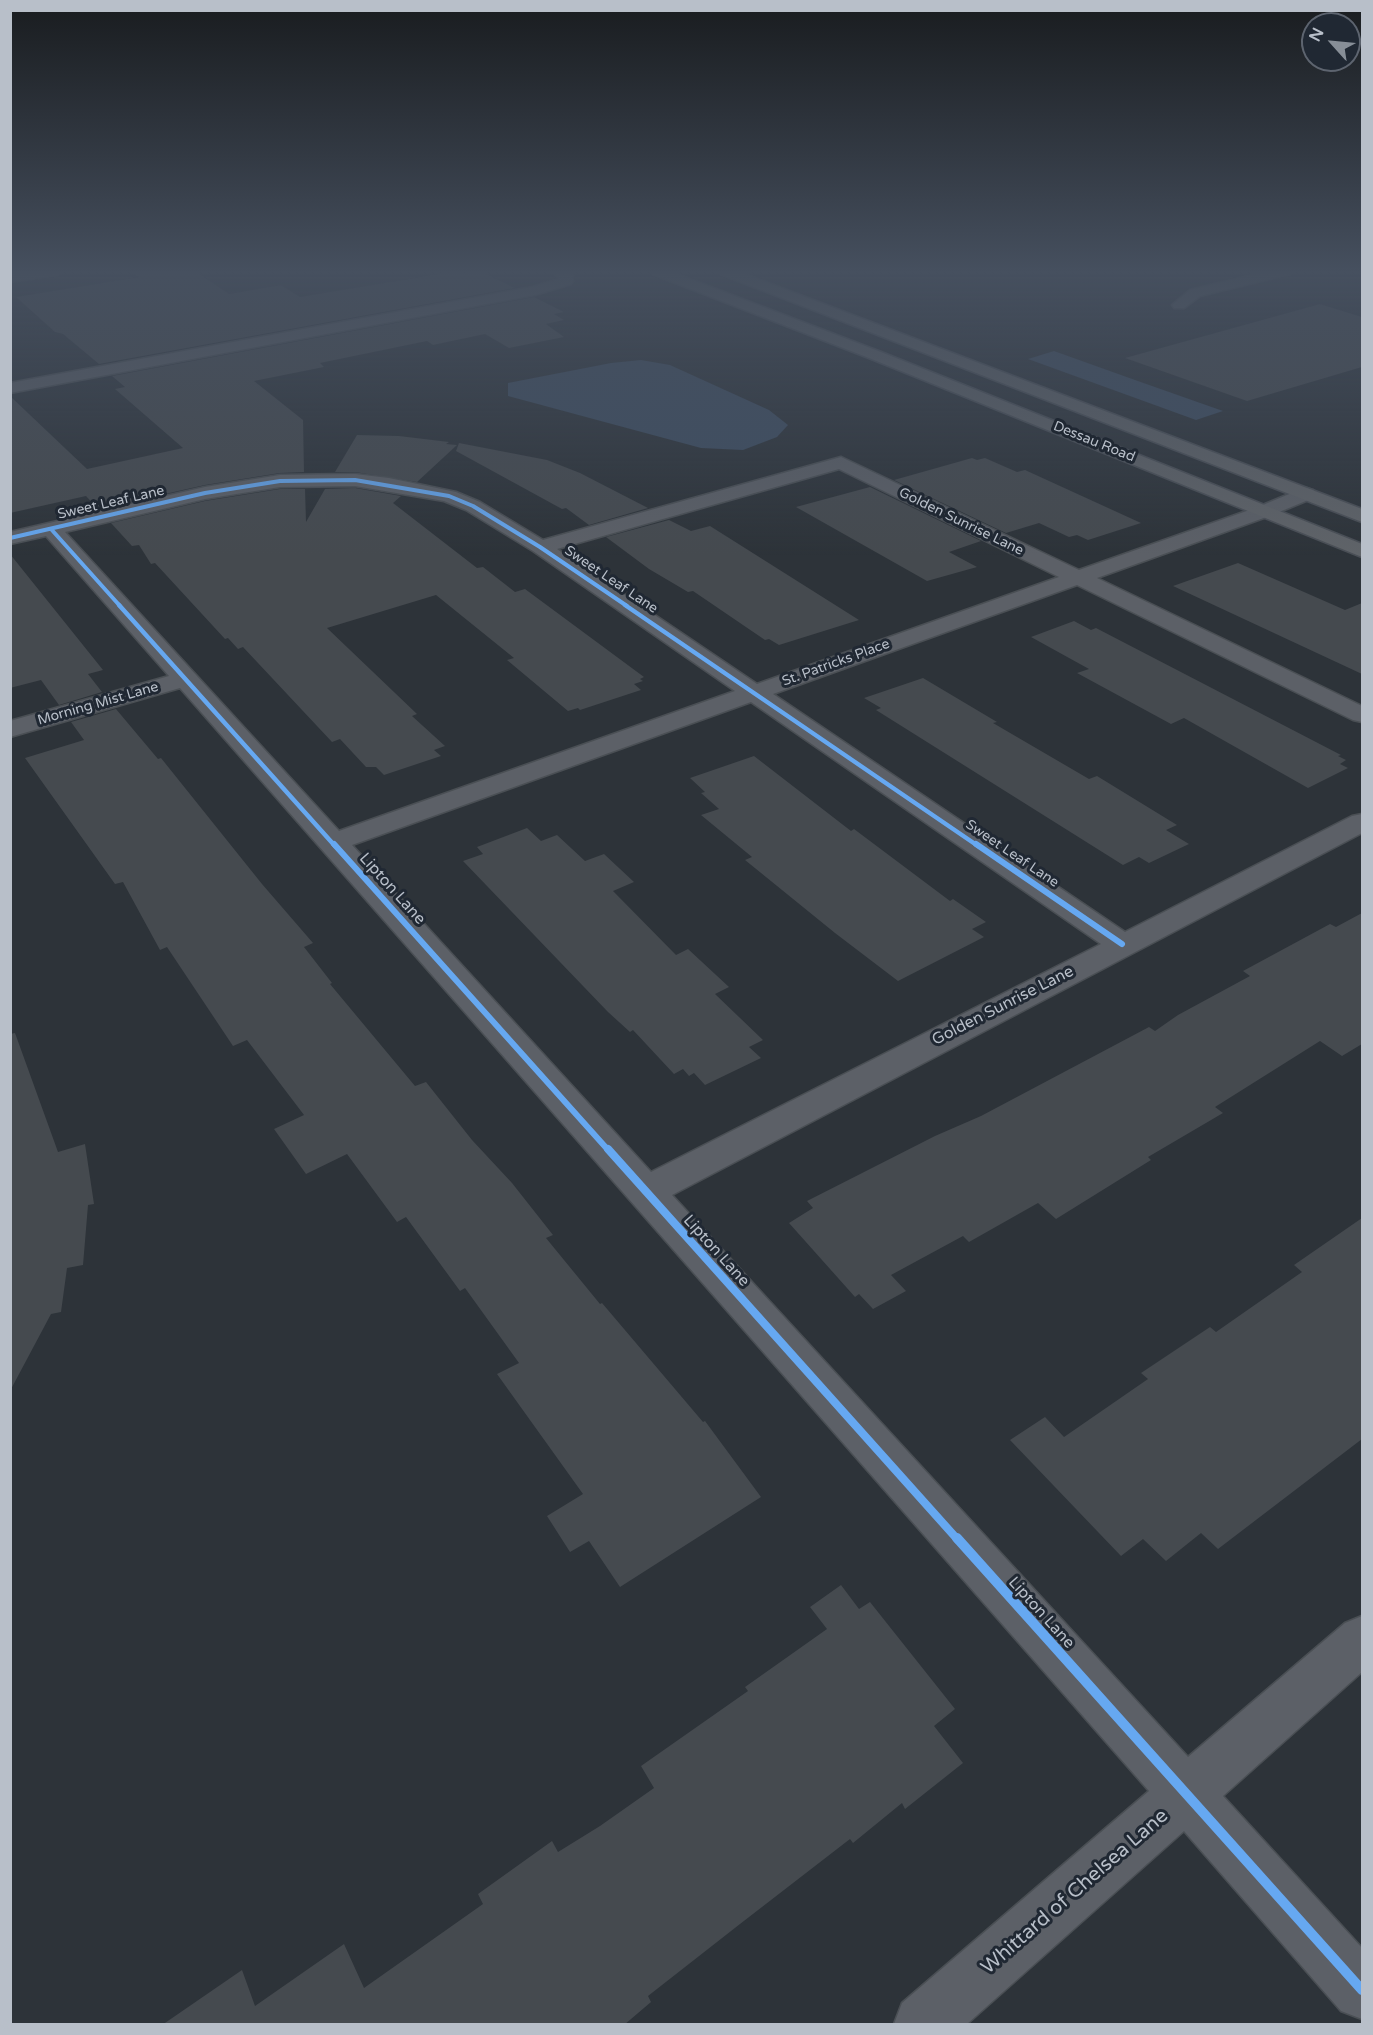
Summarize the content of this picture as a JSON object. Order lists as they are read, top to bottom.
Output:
{
  "streets": {
    "main road": ["Dessau Road"],
    "street": [
      "Sweet Leaf Lane",
      "Golden Sunrise Lane",
      "St. Patricks Place",
      "Morning Mist Lane",
      "Lipton Lane",
      "Whittard of Chelsea Lane"
    ]
  },
  "crossings": [
    ["Dessau Road", "St. Patricks Place"],
    ["Sweet Leaf Lane", "Golden Sunrise Lane"],
    ["Sweet Leaf Lane", "St. Patricks Place"],
    ["Sweet Leaf Lane", "Lipton Lane"],
    ["Golden Sunrise Lane", "St. Patricks Place"],
    ["Golden Sunrise Lane", "Lipton Lane"],
    ["St. Patricks Place", "Lipton Lane"],
    ["Morning Mist Lane", "Lipton Lane"],
    ["Lipton Lane", "Whittard of Chelsea Lane"]
  ],
  "north": "top left"
}
